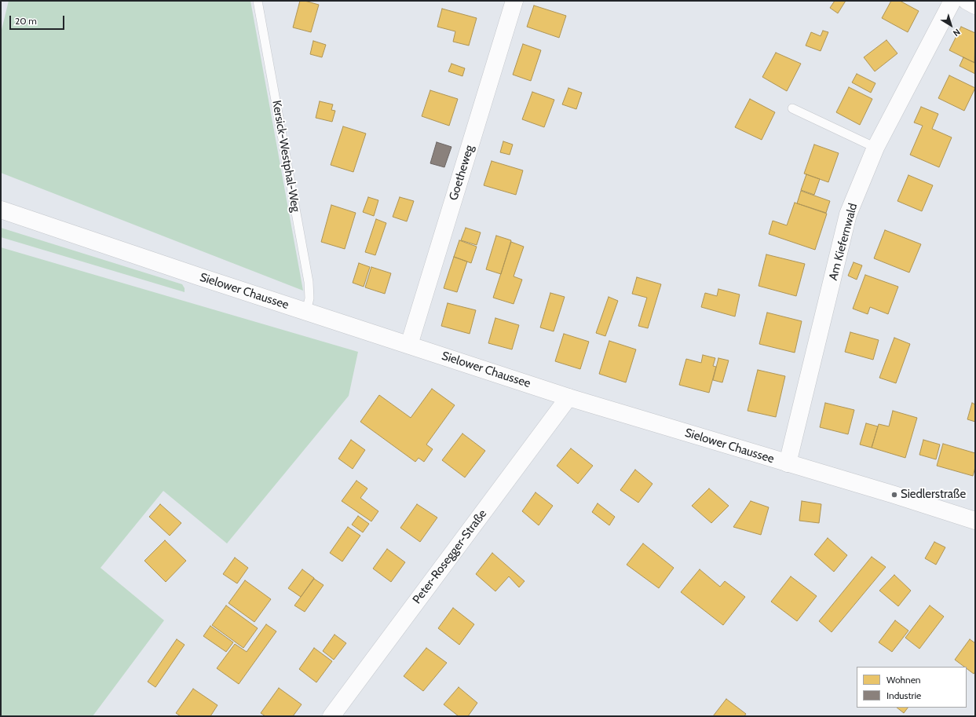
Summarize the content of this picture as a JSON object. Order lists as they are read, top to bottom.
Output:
{
  "streets": {
    "street": [
      "Goetheweg",
      "Am Kiefernwald",
      "Sielower Chaussee",
      "Peter-Rosegger-Straße"
    ],
    "lane": ["Kersick-Westphal-Weg"]
  },
  "crossings": [
    ["Kersick-Westphal-Weg", "Sielower Chaussee"],
    ["Goetheweg", "Sielower Chaussee"],
    ["Am Kiefernwald", "Sielower Chaussee"],
    ["Sielower Chaussee", "Peter-Rosegger-Straße"]
  ],
  "places": ["Siedlerstraße"],
  "legend": ["Wohnen", "Industrie"],
  "scale_bar": "20 m",
  "north": "bottom right"
}
